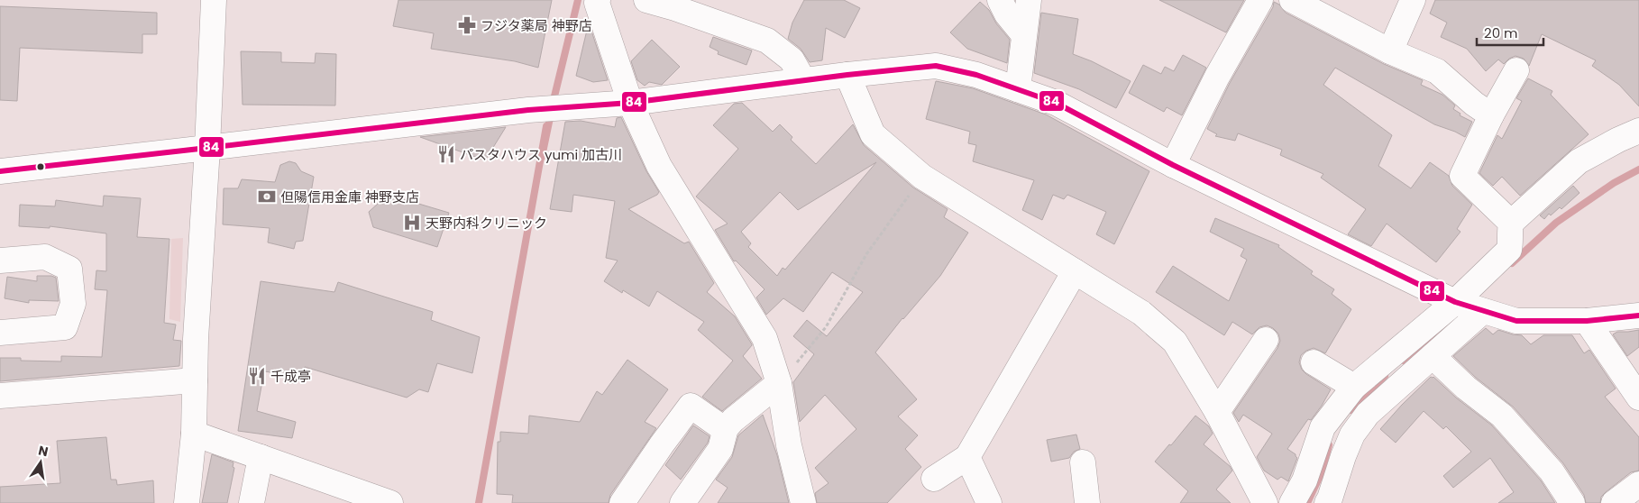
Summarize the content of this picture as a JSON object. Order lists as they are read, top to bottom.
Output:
{
  "places": {
    "pharmacy": ["フジタ薬局 神野店"],
    "restaurant": ["パスタハウス yumi 加古川", "千成亭"],
    "bank": ["但陽信用金庫 神野支店"],
    "hospital": ["天野内科クリニック"]
  },
  "lines": ["transit line 84"],
  "scale_bar": "20 m",
  "north": "top"
}
